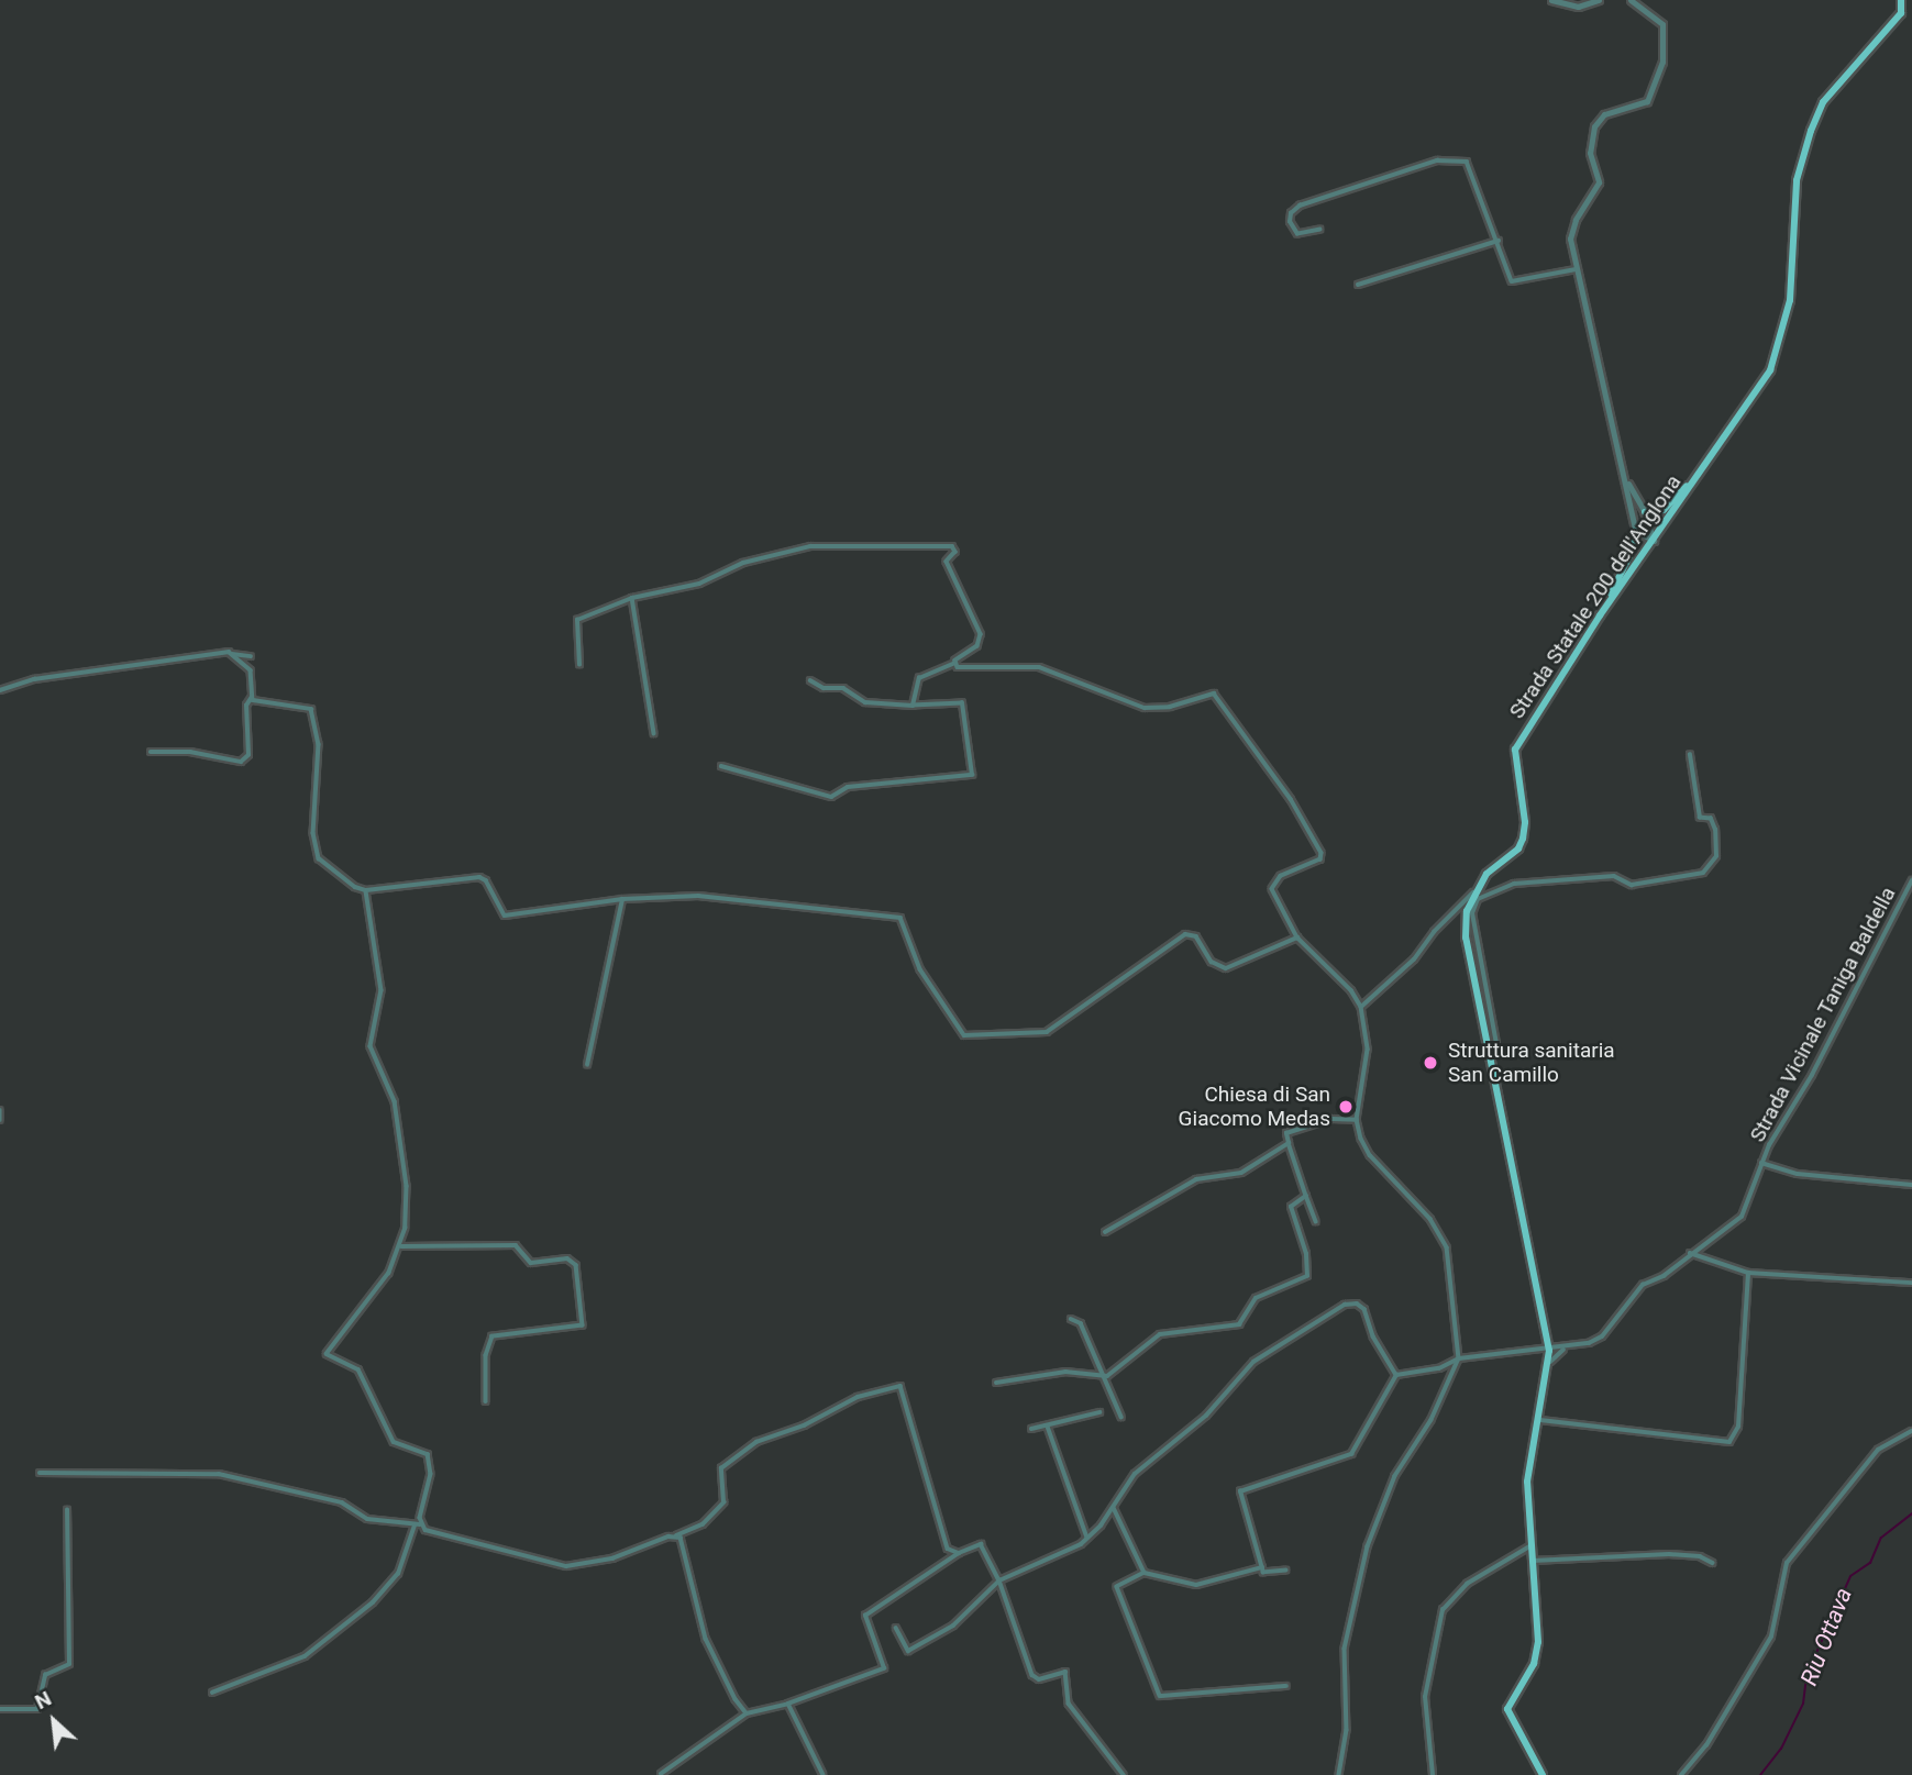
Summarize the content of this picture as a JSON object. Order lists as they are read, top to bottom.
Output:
{
  "streets": {
    "main road": ["Strada Statale 200 dell'Anglona"],
    "street": ["Strada Vicinale Taniga Baldella"]
  },
  "water": ["Riu Ottava"],
  "places": ["Struttura sanitaria San Camillo", "Chiesa di San Giacomo Medas"],
  "north": "top left"
}
